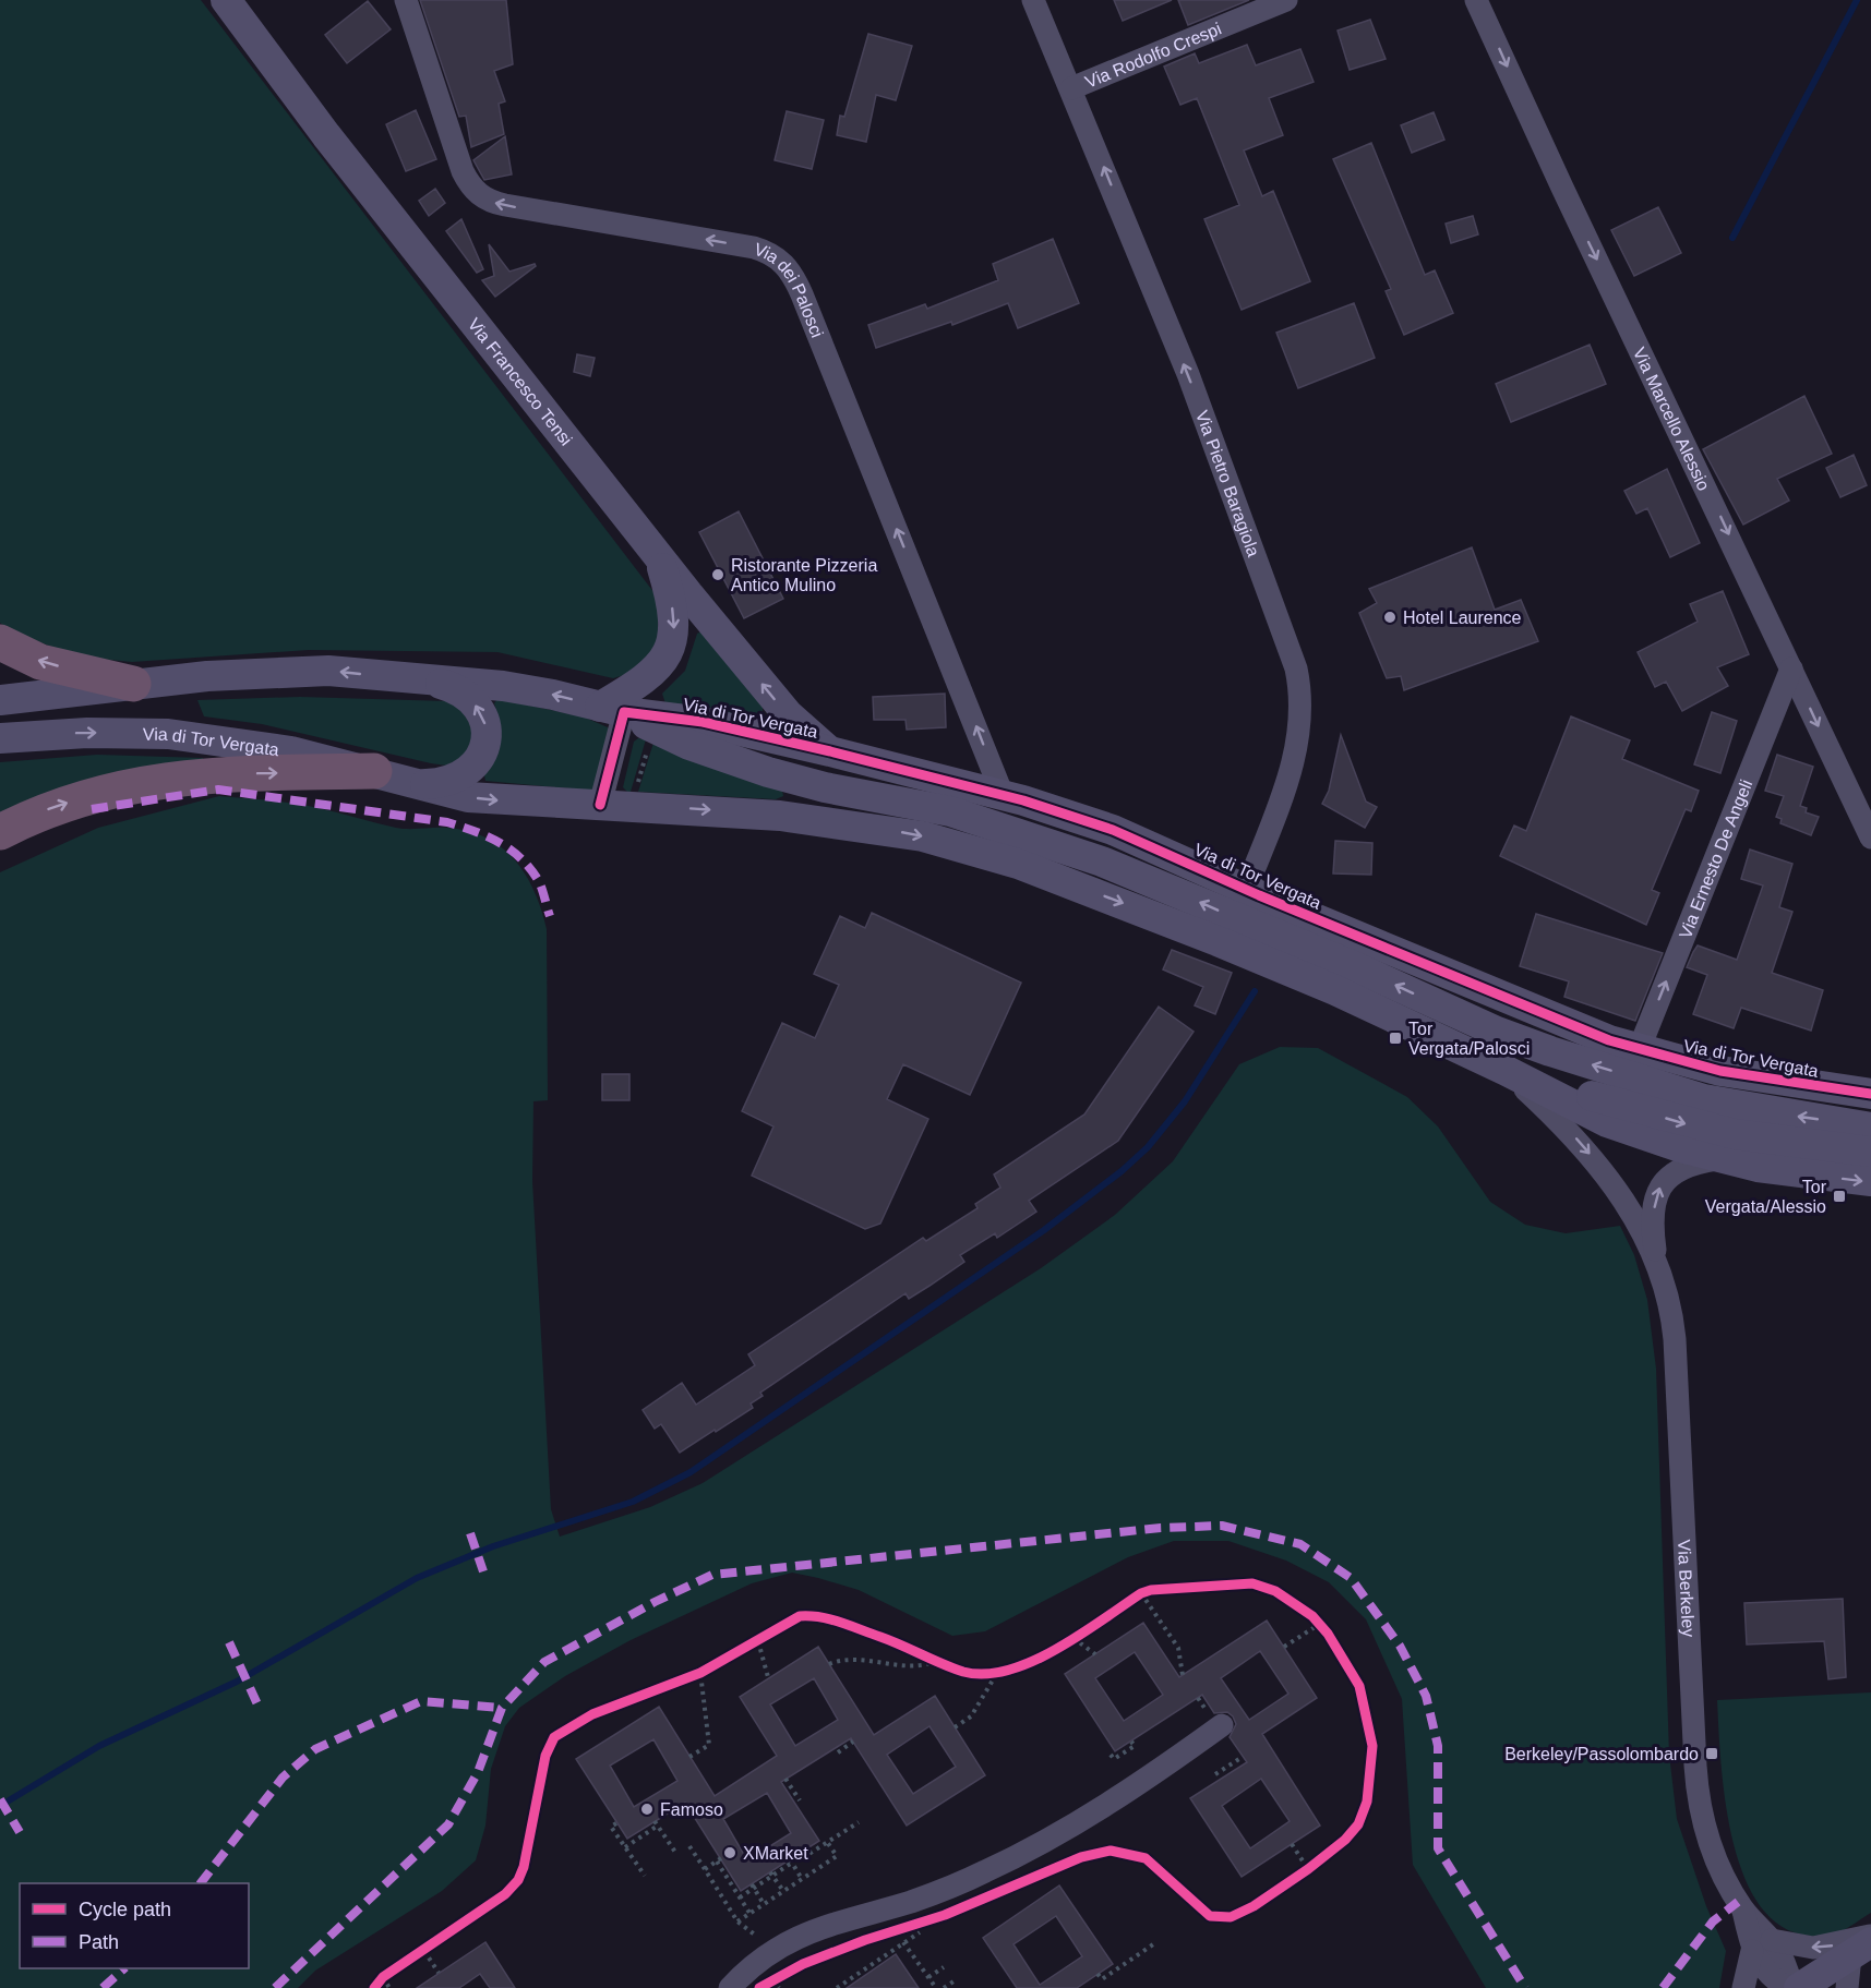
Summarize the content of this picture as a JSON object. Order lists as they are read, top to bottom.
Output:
{
  "streets": {
    "main road": ["Via Francesco Tensi", "Via di Tor Vergata"],
    "street": [
      "Via Rodolfo Crespi",
      "Via dei Palosci",
      "Via Marcello Alessio",
      "Via Pietro Baragiola",
      "Via Ernesto De Angeli",
      "Via Berkeley"
    ]
  },
  "crossings": [
    ["Via Rodolfo Crespi", "Via Pietro Baragiola"],
    ["Via dei Palosci", "Via di Tor Vergata"],
    ["Via Francesco Tensi", "Via di Tor Vergata"],
    ["Via Marcello Alessio", "Via Ernesto De Angeli"],
    ["Via Pietro Baragiola", "Via di Tor Vergata"],
    ["Via di Tor Vergata", "Via Ernesto De Angeli"],
    ["Via di Tor Vergata", "Via Berkeley"]
  ],
  "one_way": [
    "Via dei Palosci",
    "Via Marcello Alessio",
    "Via Pietro Baragiola",
    "Via Ernesto De Angeli"
  ],
  "places": {
    "other": [
      "Ristorante Pizzeria Antico Mulino",
      "Hotel Laurence",
      "Famoso",
      "XMarket"
    ],
    "transit": ["Tor Vergata/Palosci", "Tor Vergata/Alessio", "Berkeley/Passolombardo"]
  },
  "legend": ["Cycle path", "Path"]
}
